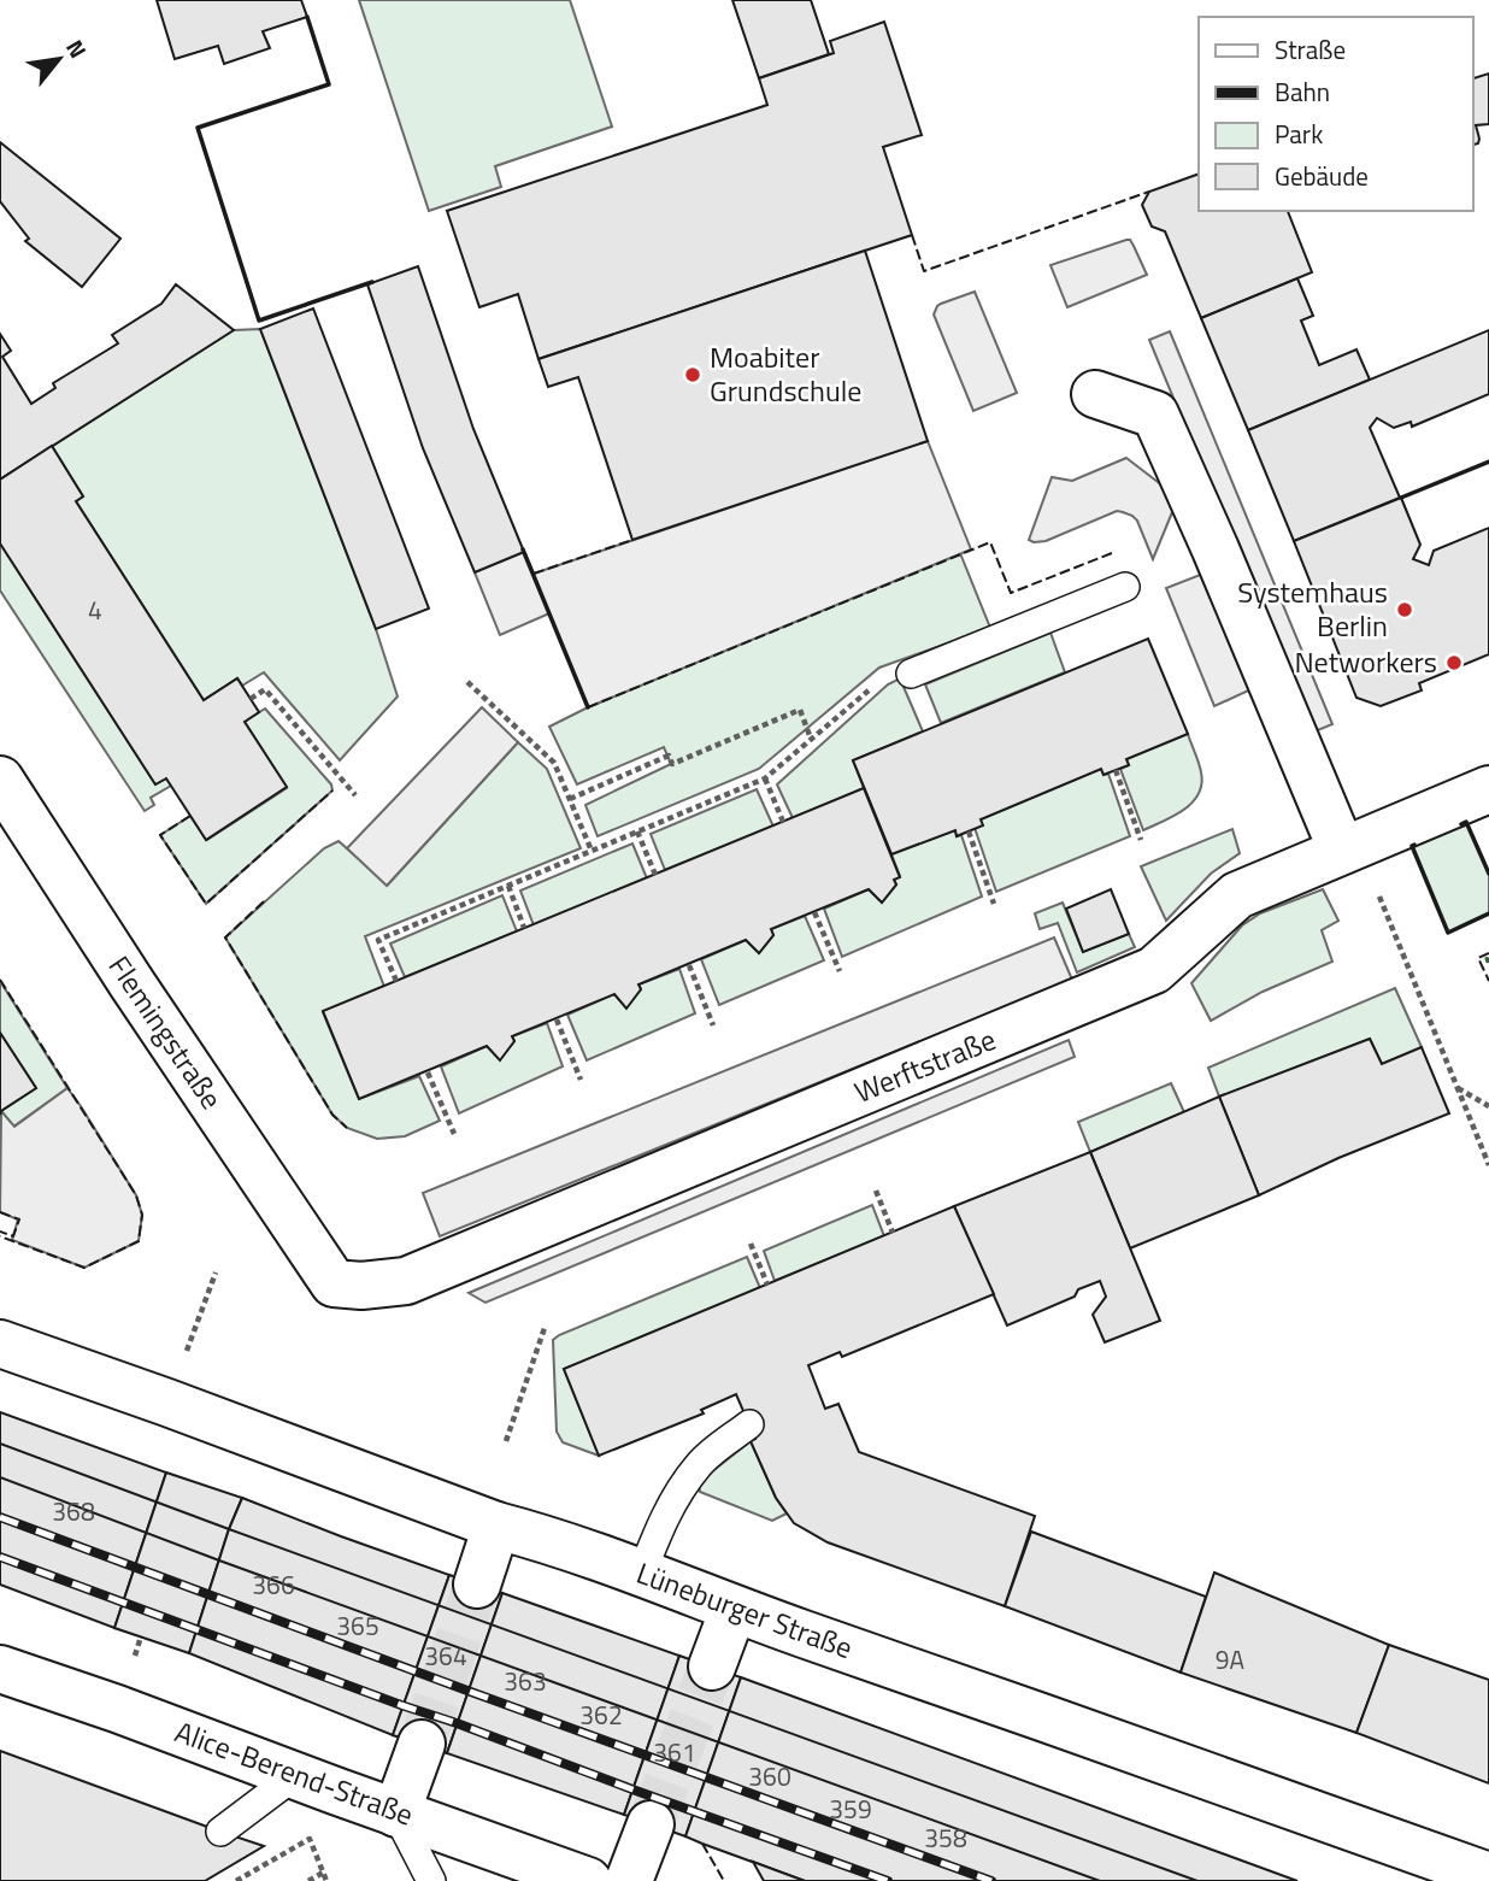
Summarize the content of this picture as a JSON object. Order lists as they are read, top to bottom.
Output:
{
  "streets": {
    "street": [
      "Flemingstraße",
      "Werftstraße",
      "Lüneburger Straße",
      "Alice-Berend-Straße"
    ]
  },
  "crossings": [
    ["Flemingstraße", "Werftstraße"]
  ],
  "places": ["Moabiter Grundschule", "Systemhaus Berlin", "Networkers"],
  "house_numbers": [
    "4",
    "368",
    "366",
    "365",
    "364",
    "9A",
    "363",
    "362",
    "361",
    "360",
    "359",
    "358"
  ],
  "legend": [
    "Straße",
    "Bahn",
    "Park",
    "Gebäude"
  ],
  "north": "top right"
}
